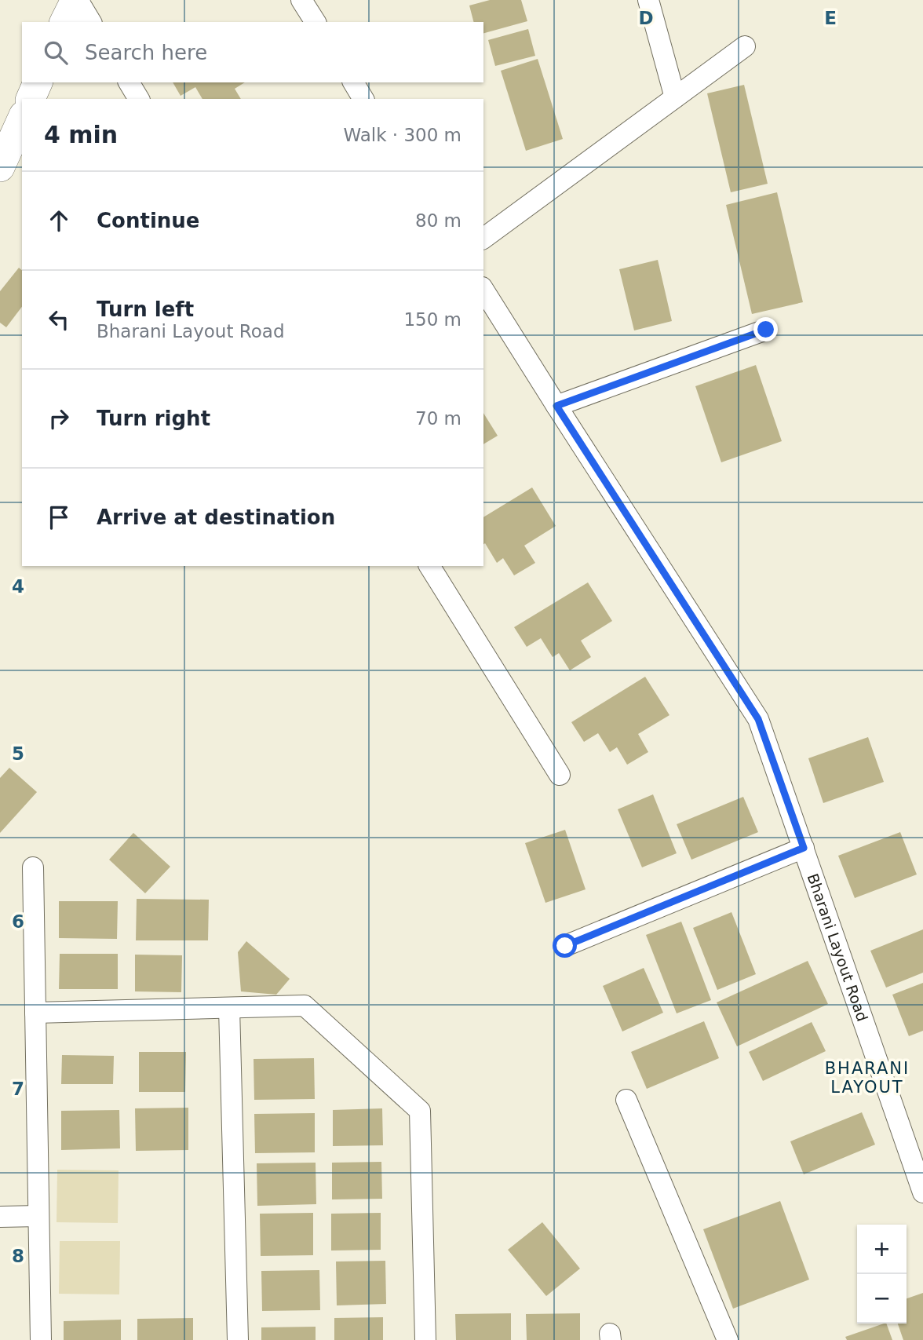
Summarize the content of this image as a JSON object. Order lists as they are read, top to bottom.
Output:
{
  "streets": {
    "street": ["Bharani Layout Road"]
  },
  "districts": ["BHARANI LAYOUT"],
  "page": {
    "search": "Search here",
    "heading": ["4 min", "Walk · 300 m"],
    "list": [
      ["Continue", "80 m"],
      ["Turn left", "Bharani Layout Road", "150 m"],
      ["Turn right", "70 m"],
      "Arrive at destination"
    ],
    "map_buttons": ["+", "−"]
  },
  "grid": {
    "columns": ["D", "E"],
    "rows": [
      "4",
      "5",
      "6",
      "7",
      "8"
    ]
  }
}
